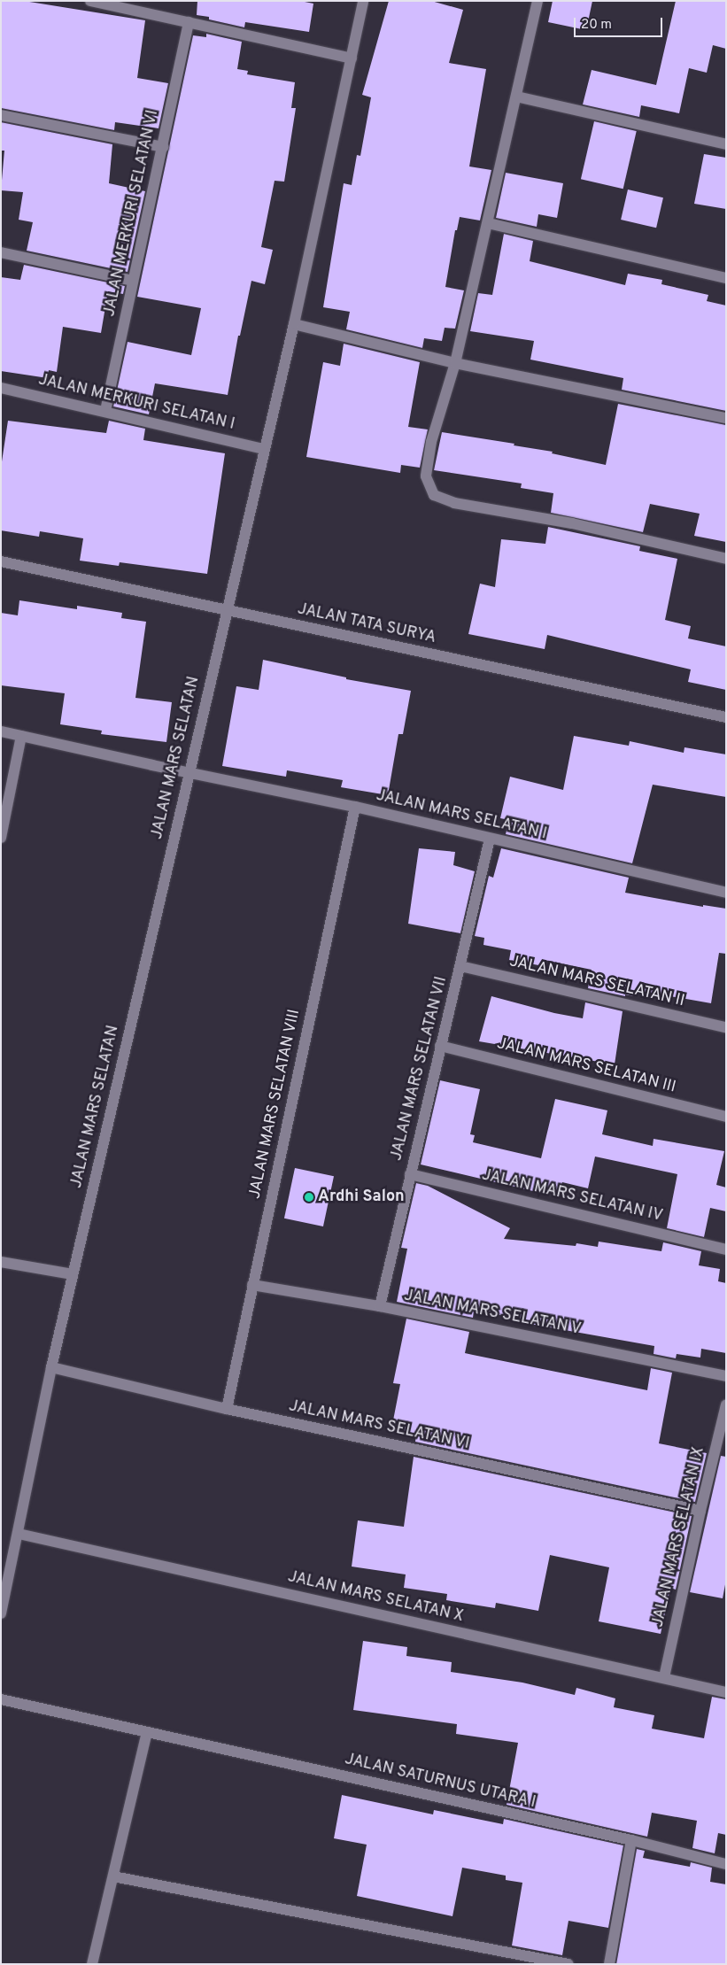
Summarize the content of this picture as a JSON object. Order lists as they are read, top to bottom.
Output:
{
  "streets": {
    "street": [
      "JALAN MERKURI SELATAN VI",
      "JALAN MERKURI SELATAN I",
      "JALAN TATA SURYA",
      "JALAN MARS SELATAN",
      "JALAN MARS SELATAN I",
      "JALAN MARS SELATAN II",
      "JALAN MARS SELATAN III",
      "JALAN MARS SELATAN VII",
      "JALAN MARS SELATAN VIII",
      "JALAN MARS SELATAN IV",
      "JALAN MARS SELATAN V",
      "JALAN MARS SELATAN VI",
      "JALAN MARS SELATAN IX",
      "JALAN MARS SELATAN X",
      "JALAN SATURNUS UTARA I"
    ]
  },
  "crossings": [
    ["JALAN MERKURI SELATAN VI", "JALAN MERKURI SELATAN I"],
    ["JALAN MERKURI SELATAN I", "JALAN MARS SELATAN"],
    ["JALAN TATA SURYA", "JALAN MARS SELATAN"],
    ["JALAN MARS SELATAN", "JALAN MARS SELATAN I"],
    ["JALAN MARS SELATAN", "JALAN MARS SELATAN VI"],
    ["JALAN MARS SELATAN", "JALAN MARS SELATAN X"],
    ["JALAN MARS SELATAN I", "JALAN MARS SELATAN VII"],
    ["JALAN MARS SELATAN I", "JALAN MARS SELATAN VIII"],
    ["JALAN MARS SELATAN II", "JALAN MARS SELATAN VII"],
    ["JALAN MARS SELATAN III", "JALAN MARS SELATAN VII"],
    ["JALAN MARS SELATAN VII", "JALAN MARS SELATAN IV"],
    ["JALAN MARS SELATAN VII", "JALAN MARS SELATAN V"],
    ["JALAN MARS SELATAN VIII", "JALAN MARS SELATAN V"],
    ["JALAN MARS SELATAN VIII", "JALAN MARS SELATAN VI"],
    ["JALAN MARS SELATAN VI", "JALAN MARS SELATAN IX"],
    ["JALAN MARS SELATAN IX", "JALAN MARS SELATAN X"]
  ],
  "places": ["Ardhi Salon"],
  "scale_bar": "20 m"
}
